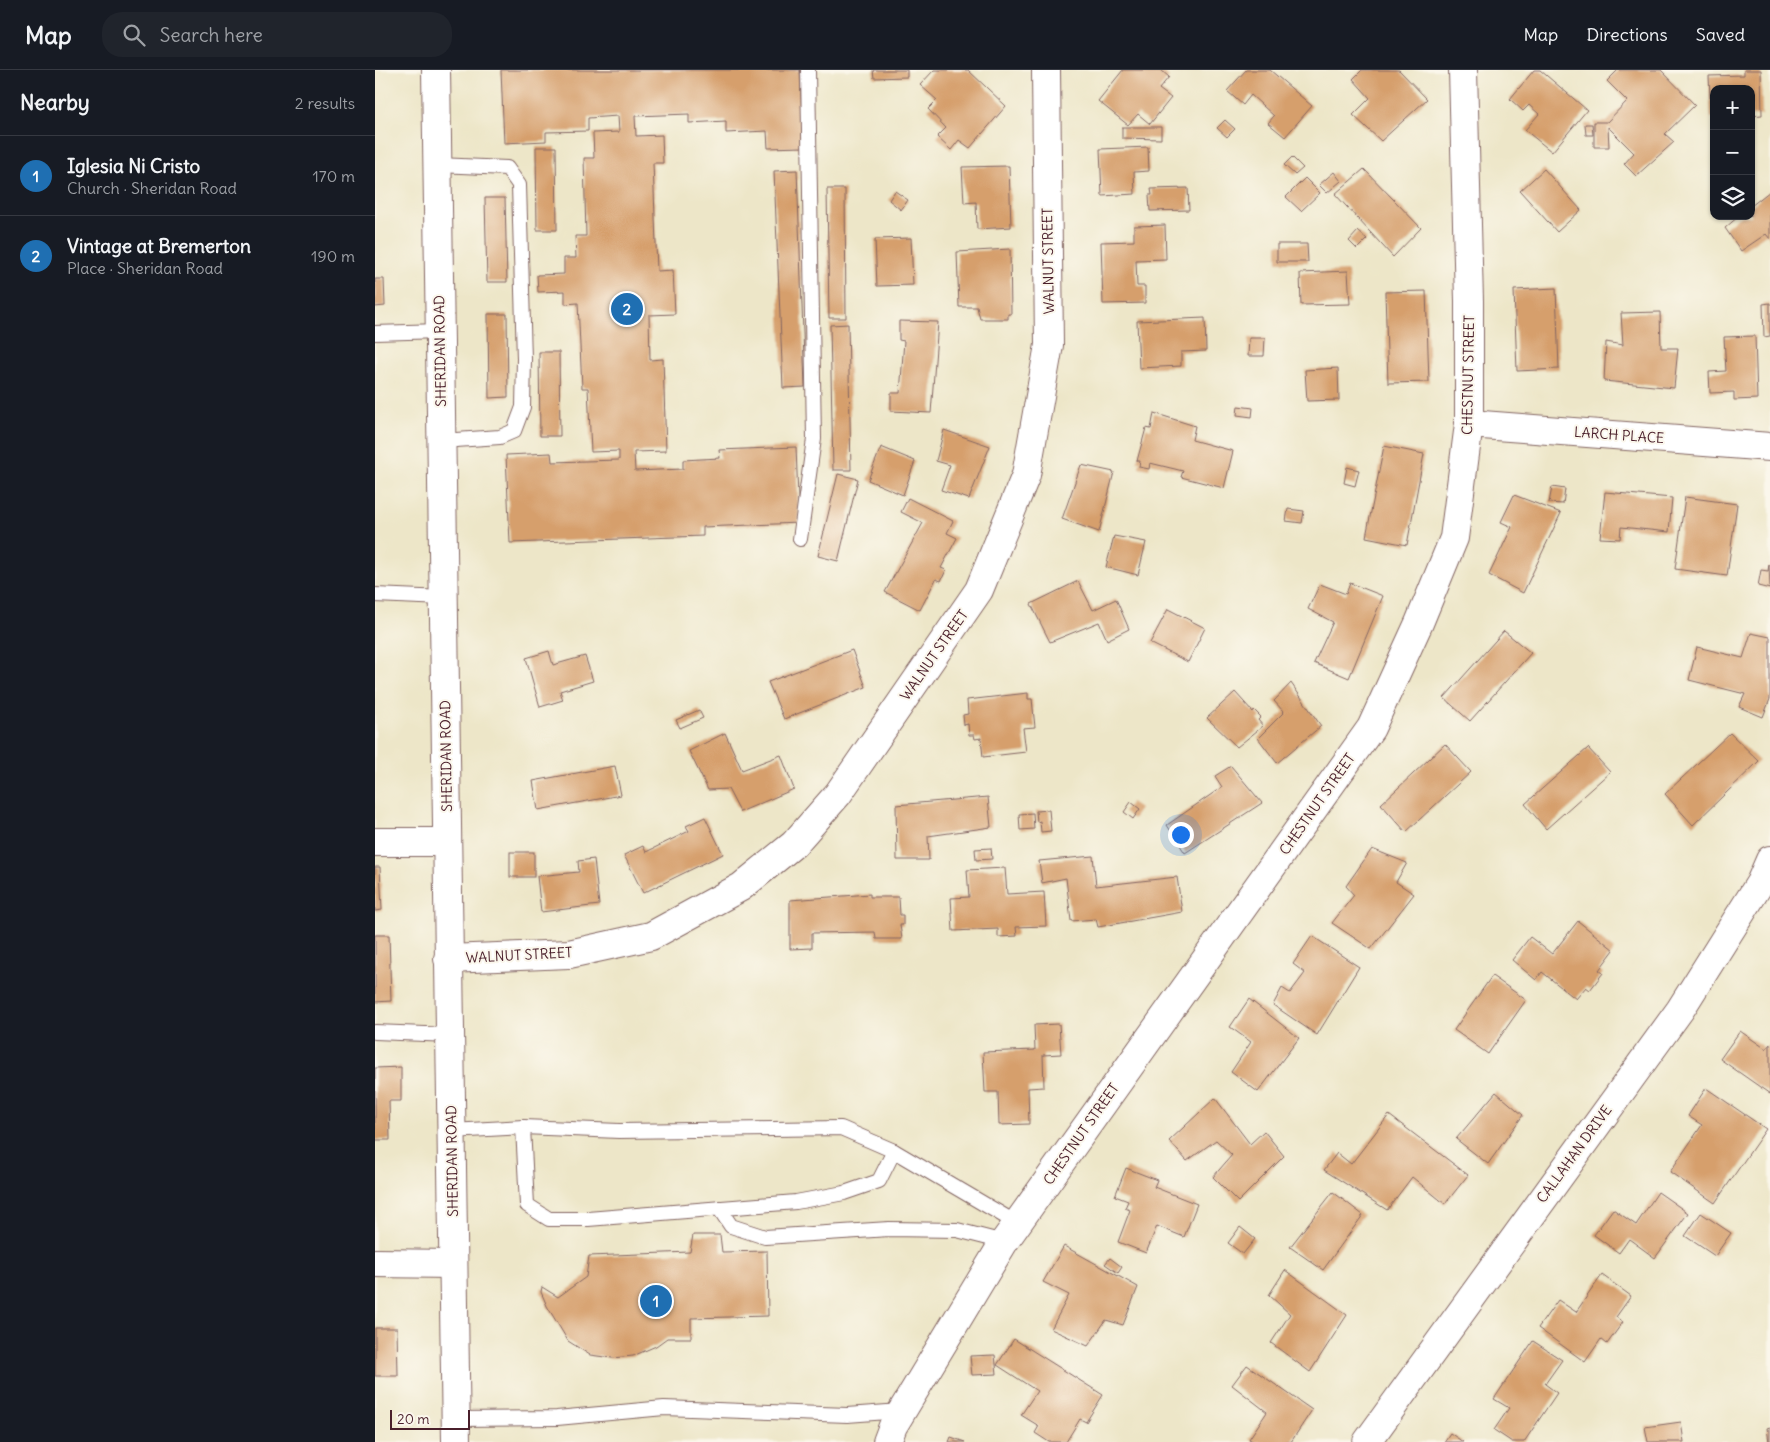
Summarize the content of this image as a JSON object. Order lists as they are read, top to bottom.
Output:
{
  "streets": {
    "street": [
      "WALNUT STREET",
      "SHERIDAN ROAD",
      "CHESTNUT STREET",
      "LARCH PLACE",
      "CALLAHAN DRIVE"
    ]
  },
  "crossings": [
    ["WALNUT STREET", "SHERIDAN ROAD"],
    ["CHESTNUT STREET", "LARCH PLACE"]
  ],
  "scale_bar": "20 m",
  "page": {
    "header": "Map",
    "search": "Search here",
    "nav": ["Map", "Directions", "Saved"],
    "heading": ["Nearby", "2 results"],
    "map_buttons": ["+", "−"],
    "list": [
      {
        "mark": "1",
        "name": "Iglesia Ni Cristo",
        "note": "Church · Sheridan Road",
        "value": "170 m"
      },
      {
        "mark": "2",
        "name": "Vintage at Bremerton",
        "note": "Place · Sheridan Road",
        "value": "190 m"
      }
    ],
    "pins": ["2", "1"],
    "scale": "20 m"
  }
}
